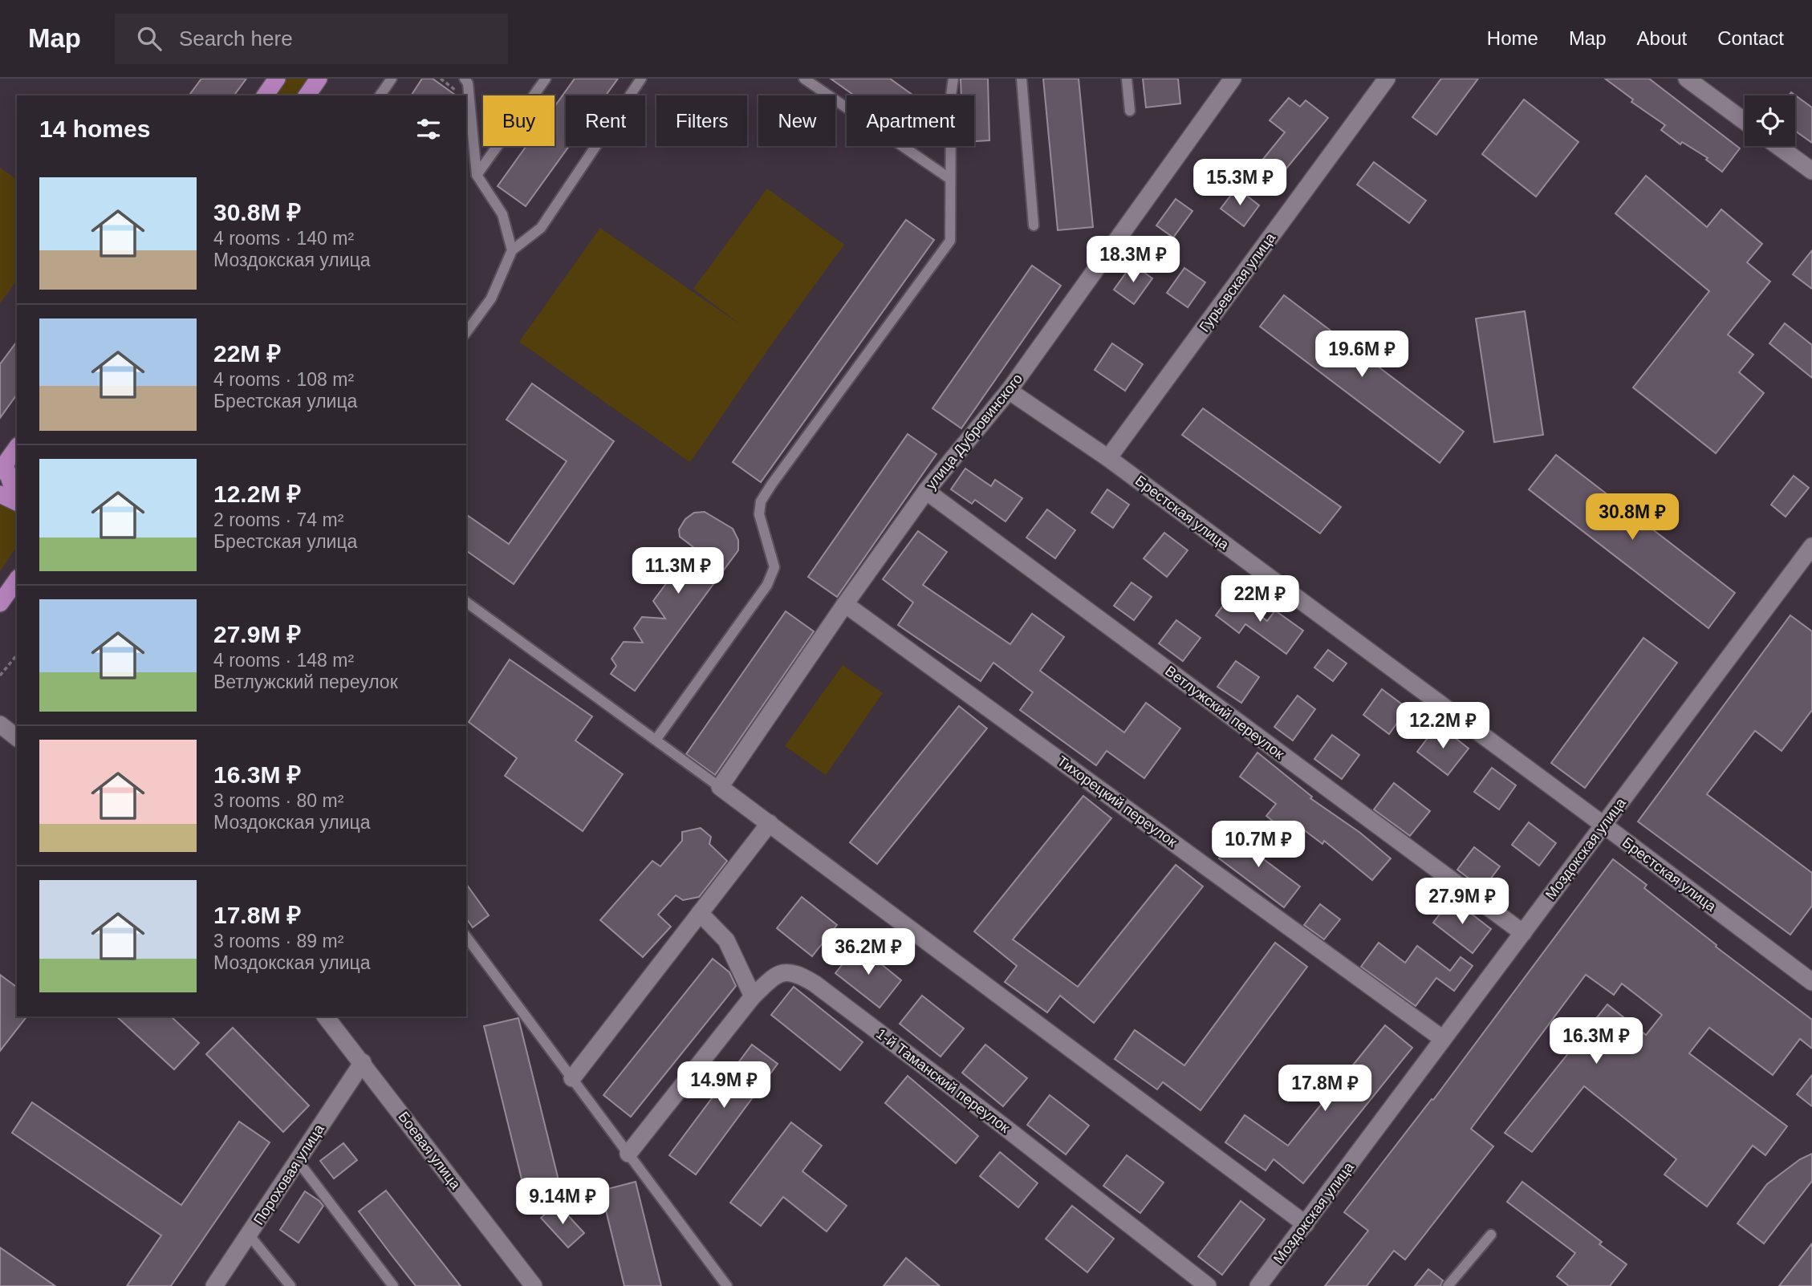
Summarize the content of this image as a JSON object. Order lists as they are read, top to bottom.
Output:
{
  "streets": {
    "street": [
      "Гурьевская улица",
      "улица Дубровинского",
      "Брестская улица",
      "Ветлужский переулок",
      "Тихорецкий переулок",
      "Моздокская улица",
      "1-й Таманский переулок",
      "Боевая улица",
      "Пороховая улица"
    ]
  },
  "crossings": [
    ["Гурьевская улица", "Брестская улица"],
    ["улица Дубровинского", "Брестская улица"],
    ["улица Дубровинского", "Ветлужский переулок"],
    ["улица Дубровинского", "Тихорецкий переулок"],
    ["Брестская улица", "Моздокская улица"],
    ["Ветлужский переулок", "Моздокская улица"],
    ["Тихорецкий переулок", "Моздокская улица"],
    ["Боевая улица", "Пороховая улица"]
  ],
  "page": {
    "header": "Map",
    "search": "Search here",
    "nav": [
      "Home",
      "Map",
      "About",
      "Contact"
    ],
    "chip": [
      "Buy",
      "Rent",
      "Filters",
      "New",
      "Apartment"
    ],
    "heading": "14 homes",
    "price": [
      "15.3M ₽",
      "18.3M ₽",
      "19.6M ₽",
      "30.8M ₽",
      "11.3M ₽",
      "22M ₽",
      "12.2M ₽",
      "10.7M ₽",
      "27.9M ₽",
      "36.2M ₽",
      "16.3M ₽",
      "14.9M ₽",
      "17.8M ₽",
      "9.14M ₽"
    ],
    "list": [
      {
        "name": "30.8M ₽",
        "note": "4 rooms · 140 m² · Моздокская улица"
      },
      {
        "name": "22M ₽",
        "note": "4 rooms · 108 m² · Брестская улица"
      },
      {
        "name": "12.2M ₽",
        "note": "2 rooms · 74 m² · Брестская улица"
      },
      {
        "name": "27.9M ₽",
        "note": "4 rooms · 148 m² · Ветлужский переулок"
      },
      {
        "name": "16.3M ₽",
        "note": "3 rooms · 80 m² · Моздокская улица"
      },
      {
        "name": "17.8M ₽",
        "note": "3 rooms · 89 m² · Моздокская улица"
      }
    ]
  }
}
